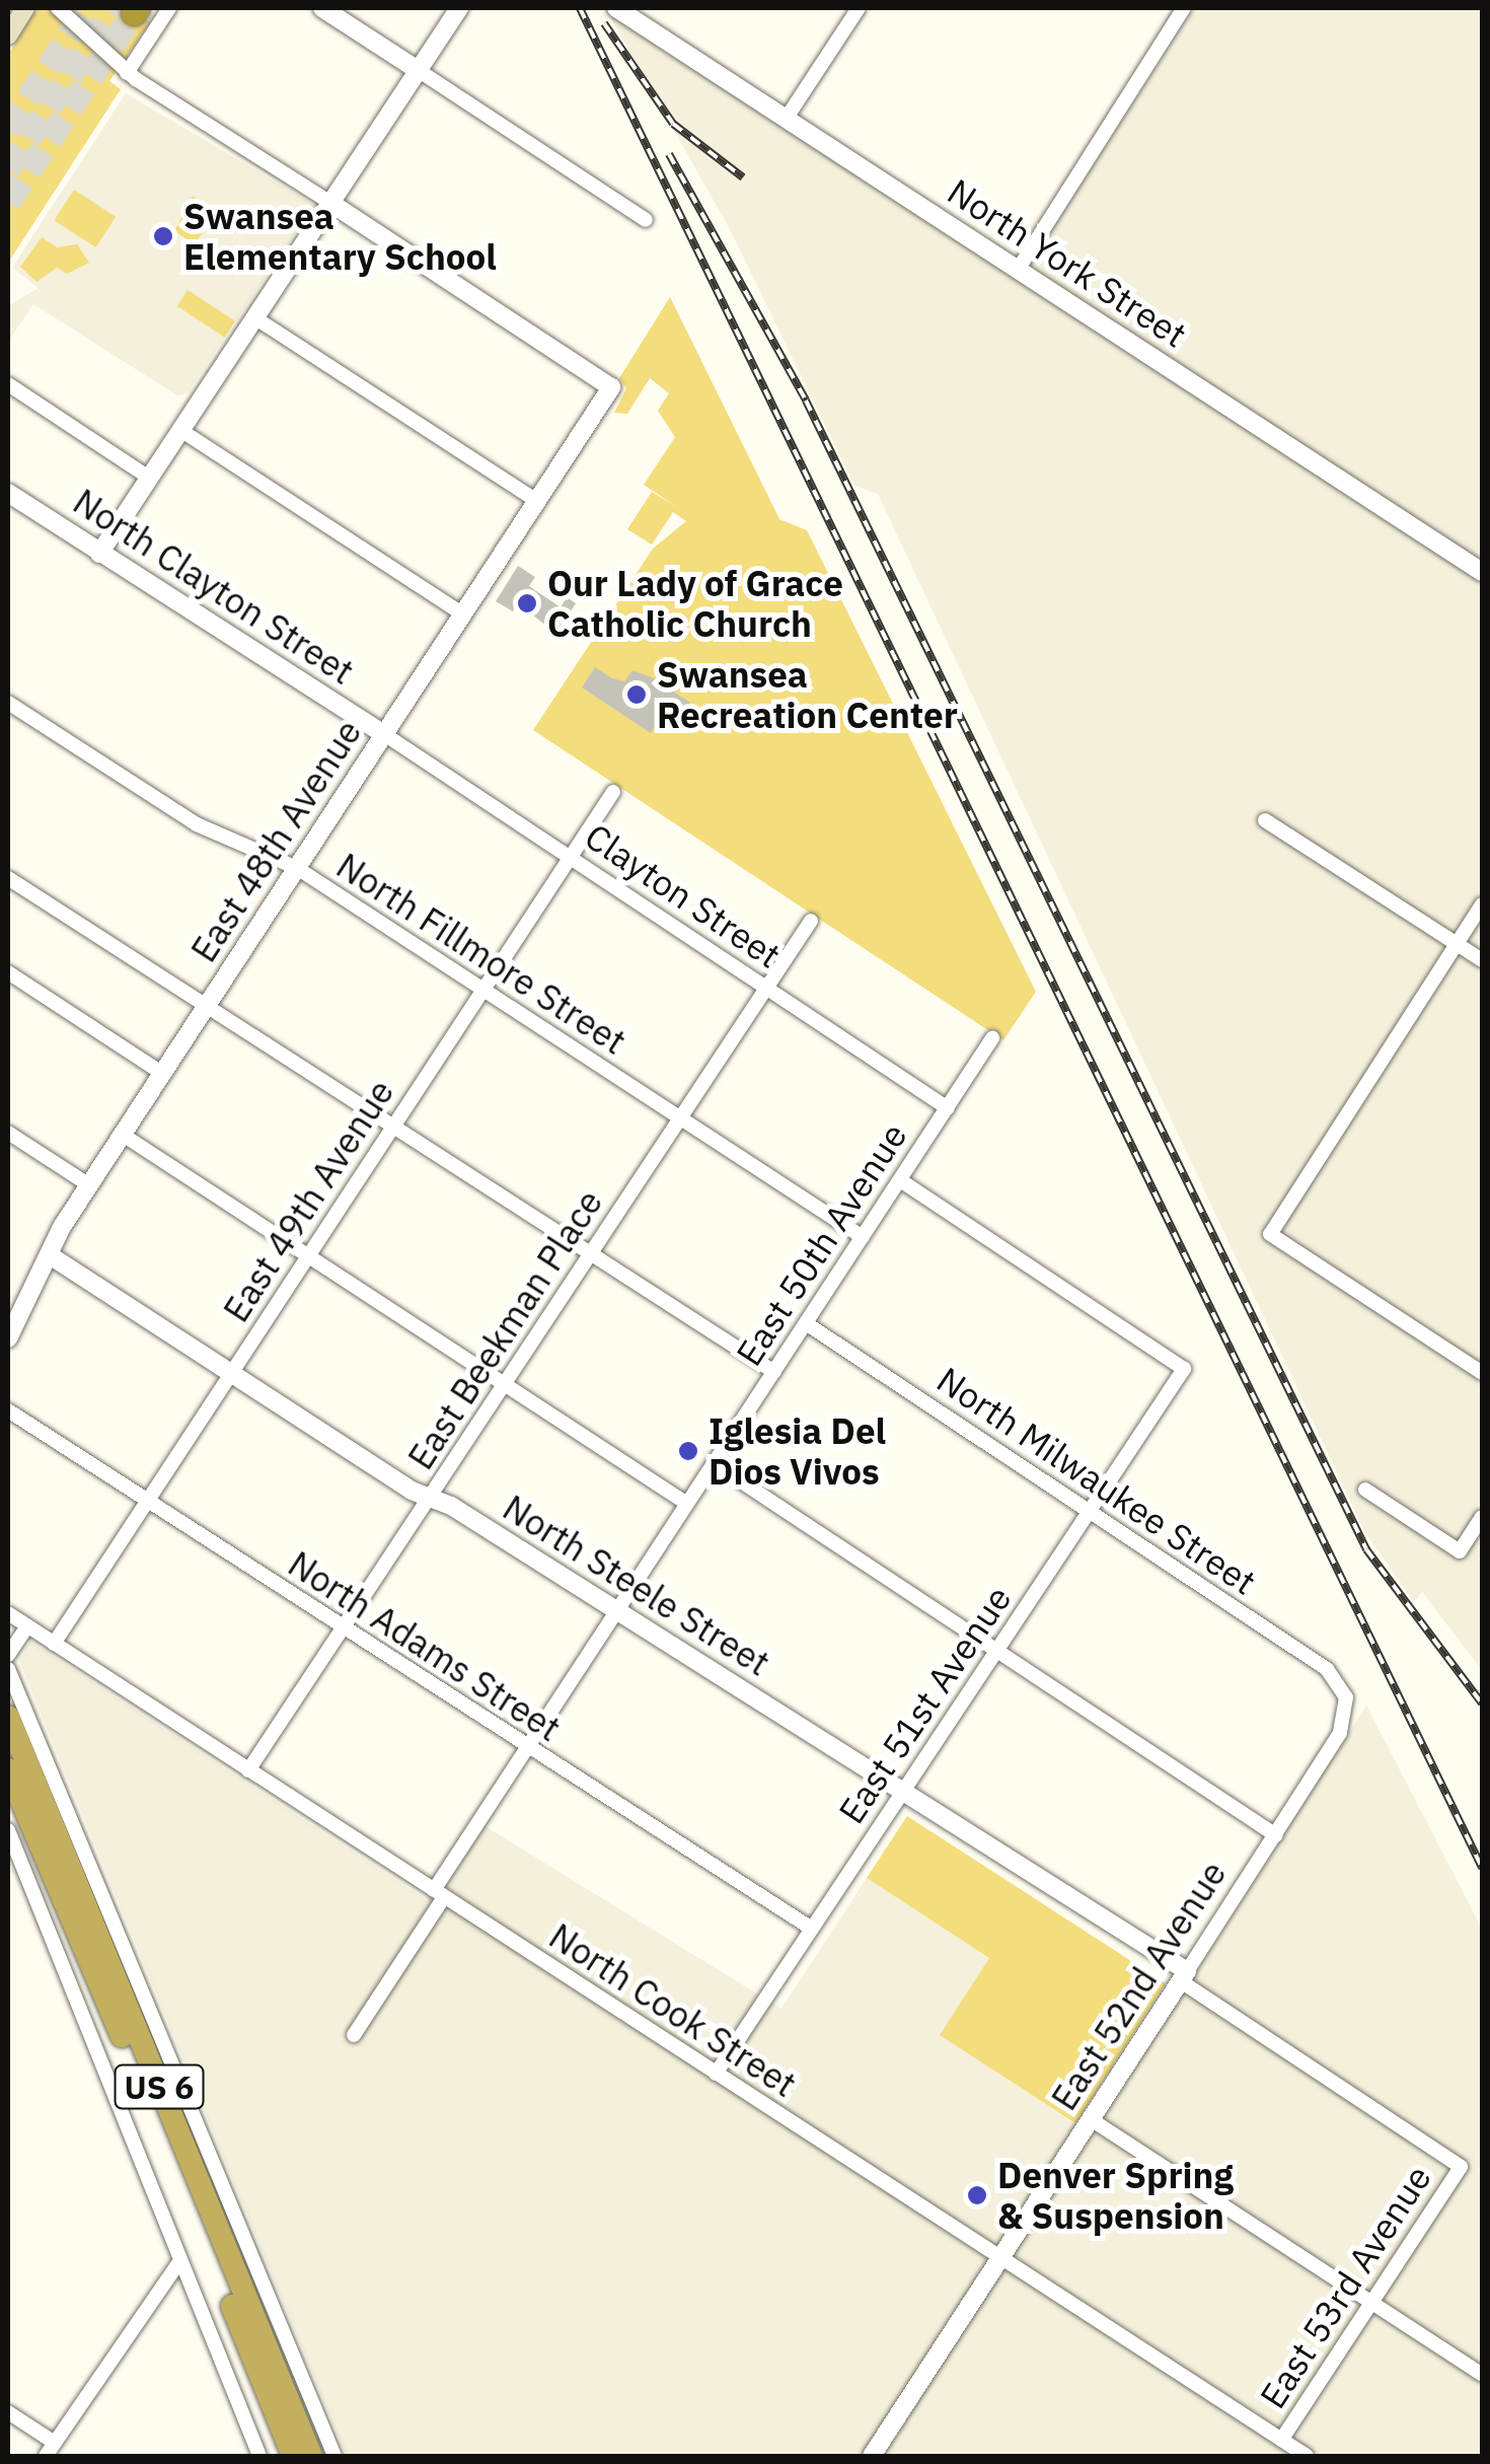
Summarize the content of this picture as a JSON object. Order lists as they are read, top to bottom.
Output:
{
  "streets": {
    "highway": ["US 6"],
    "street": [
      "North York Street",
      "North Clayton Street",
      "East 48th Avenue",
      "Clayton Street",
      "North Fillmore Street",
      "East 49th Avenue",
      "East 50th Avenue",
      "East Beekman Place",
      "North Milwaukee Street",
      "North Steele Street",
      "North Adams Street",
      "East 51st Avenue",
      "East 52nd Avenue",
      "North Cook Street",
      "East 53rd Avenue"
    ]
  },
  "crossings": [
    ["North Clayton Street", "East 48th Avenue"],
    ["North Clayton Street", "Clayton Street"],
    ["East 48th Avenue", "Clayton Street"],
    ["East 48th Avenue", "North Fillmore Street"],
    ["East 48th Avenue", "North Steele Street"],
    ["Clayton Street", "East 49th Avenue"],
    ["Clayton Street", "East 50th Avenue"],
    ["Clayton Street", "East Beekman Place"],
    ["North Fillmore Street", "East 49th Avenue"],
    ["North Fillmore Street", "East 50th Avenue"],
    ["North Fillmore Street", "East Beekman Place"],
    ["East 49th Avenue", "North Steele Street"],
    ["East 49th Avenue", "North Adams Street"],
    ["East 49th Avenue", "North Cook Street"],
    ["East 50th Avenue", "North Milwaukee Street"],
    ["East 50th Avenue", "North Steele Street"],
    ["East 50th Avenue", "North Adams Street"],
    ["East 50th Avenue", "East 51st Avenue"],
    ["East 50th Avenue", "North Cook Street"],
    ["East Beekman Place", "North Steele Street"],
    ["East Beekman Place", "North Adams Street"],
    ["East Beekman Place", "North Cook Street"],
    ["North Milwaukee Street", "East 51st Avenue"],
    ["North Milwaukee Street", "East 52nd Avenue"],
    ["North Steele Street", "East 51st Avenue"],
    ["North Steele Street", "East 52nd Avenue"],
    ["North Steele Street", "East 53rd Avenue"],
    ["North Adams Street", "East 51st Avenue"],
    ["East 51st Avenue", "North Cook Street"],
    ["East 52nd Avenue", "North Cook Street"],
    ["North Cook Street", "East 53rd Avenue"]
  ],
  "places": [
    "Swansea Elementary School",
    "Our Lady of Grace Catholic Church",
    "Swansea Recreation Center",
    "Iglesia Del Dios Vivos",
    "Denver Spring & Suspension"
  ]
}
